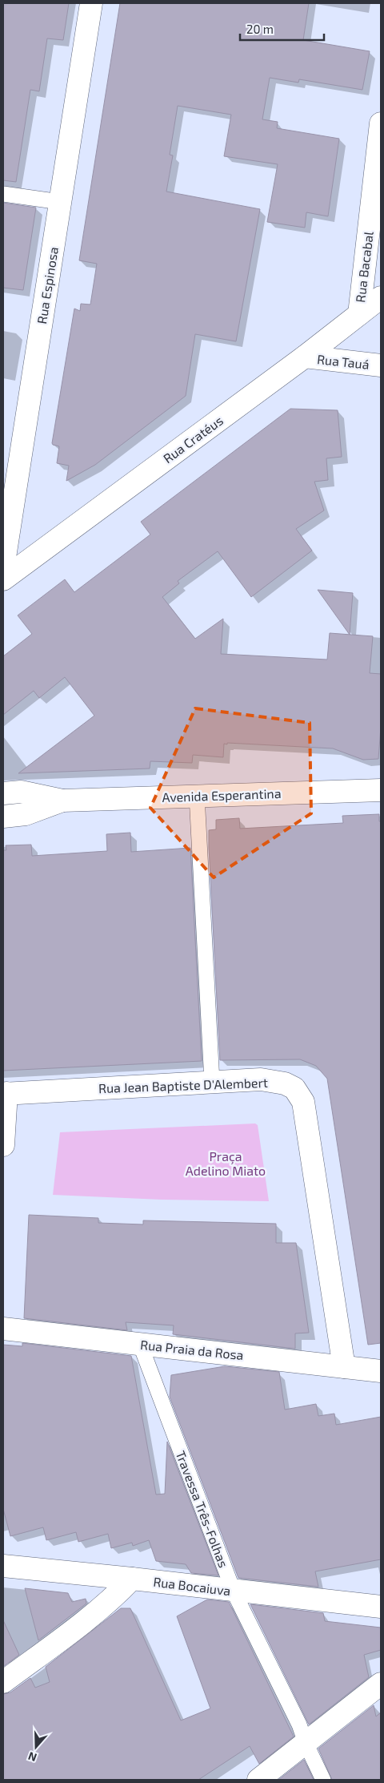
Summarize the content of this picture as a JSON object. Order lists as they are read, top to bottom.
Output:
{
  "streets": {
    "street": [
      "Rua Bacabal",
      "Rua Espinosa",
      "Rua Tauá",
      "Rua Cratéus",
      "Avenida Esperantina",
      "Rua Jean Baptiste D'Alembert",
      "Rua Praia da Rosa",
      "Rua Bocaiuva"
    ],
    "lane": ["Travessa Três-Folhas"]
  },
  "crossings": [
    ["Rua Bacabal", "Rua Cratéus"],
    ["Rua Tauá", "Rua Cratéus"],
    ["Rua Jean Baptiste D'Alembert", "Rua Praia da Rosa"],
    ["Rua Praia da Rosa", "Travessa Três-Folhas"],
    ["Travessa Três-Folhas", "Rua Bocaiuva"]
  ],
  "parks": ["Praça Adelino Miato"],
  "scale_bar": "20 m",
  "north": "bottom"
}
